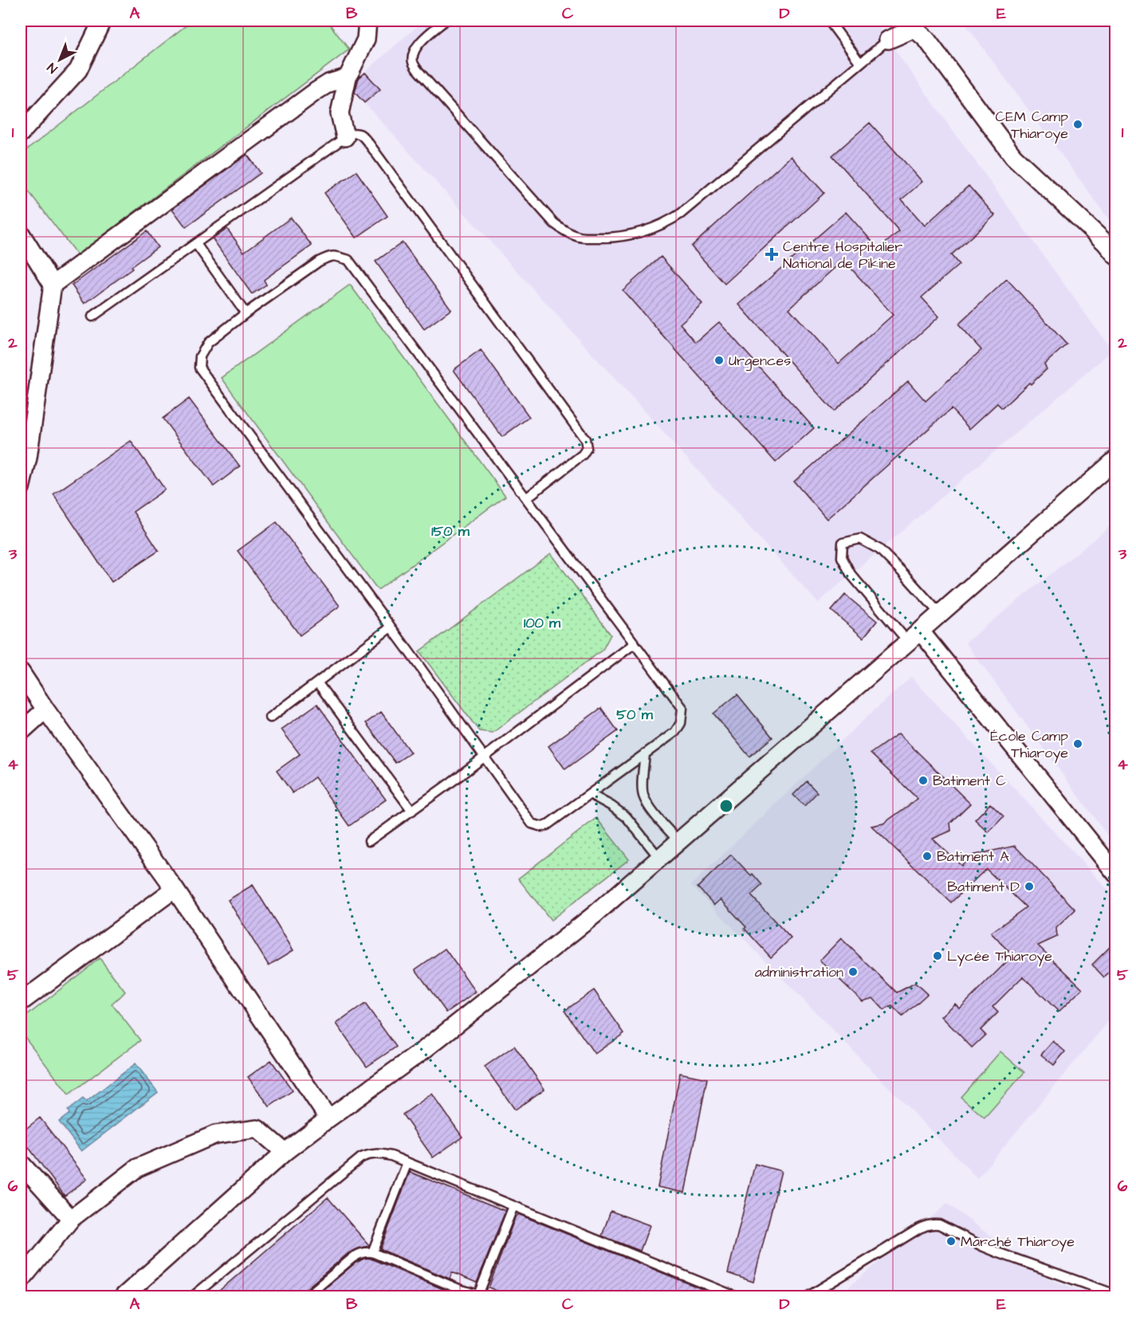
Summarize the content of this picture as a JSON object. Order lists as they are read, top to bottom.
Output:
{
  "places": {
    "other": [
      "CEM Camp Thiaroye",
      "Urgences",
      "École Camp Thiaroye",
      "Batiment C",
      "Batiment A",
      "Batiment D",
      "Lycée Thiaroye",
      "administration",
      "Marché Thiaroye"
    ],
    "health": ["Centre Hospitalier National de Pikine"]
  },
  "north": "bottom left",
  "grid": {
    "columns": [
      "A",
      "B",
      "C",
      "D",
      "E"
    ],
    "rows": [
      "1",
      "2",
      "3",
      "4",
      "5",
      "6"
    ]
  },
  "rings": ["150 m", "100 m", "50 m"]
}
